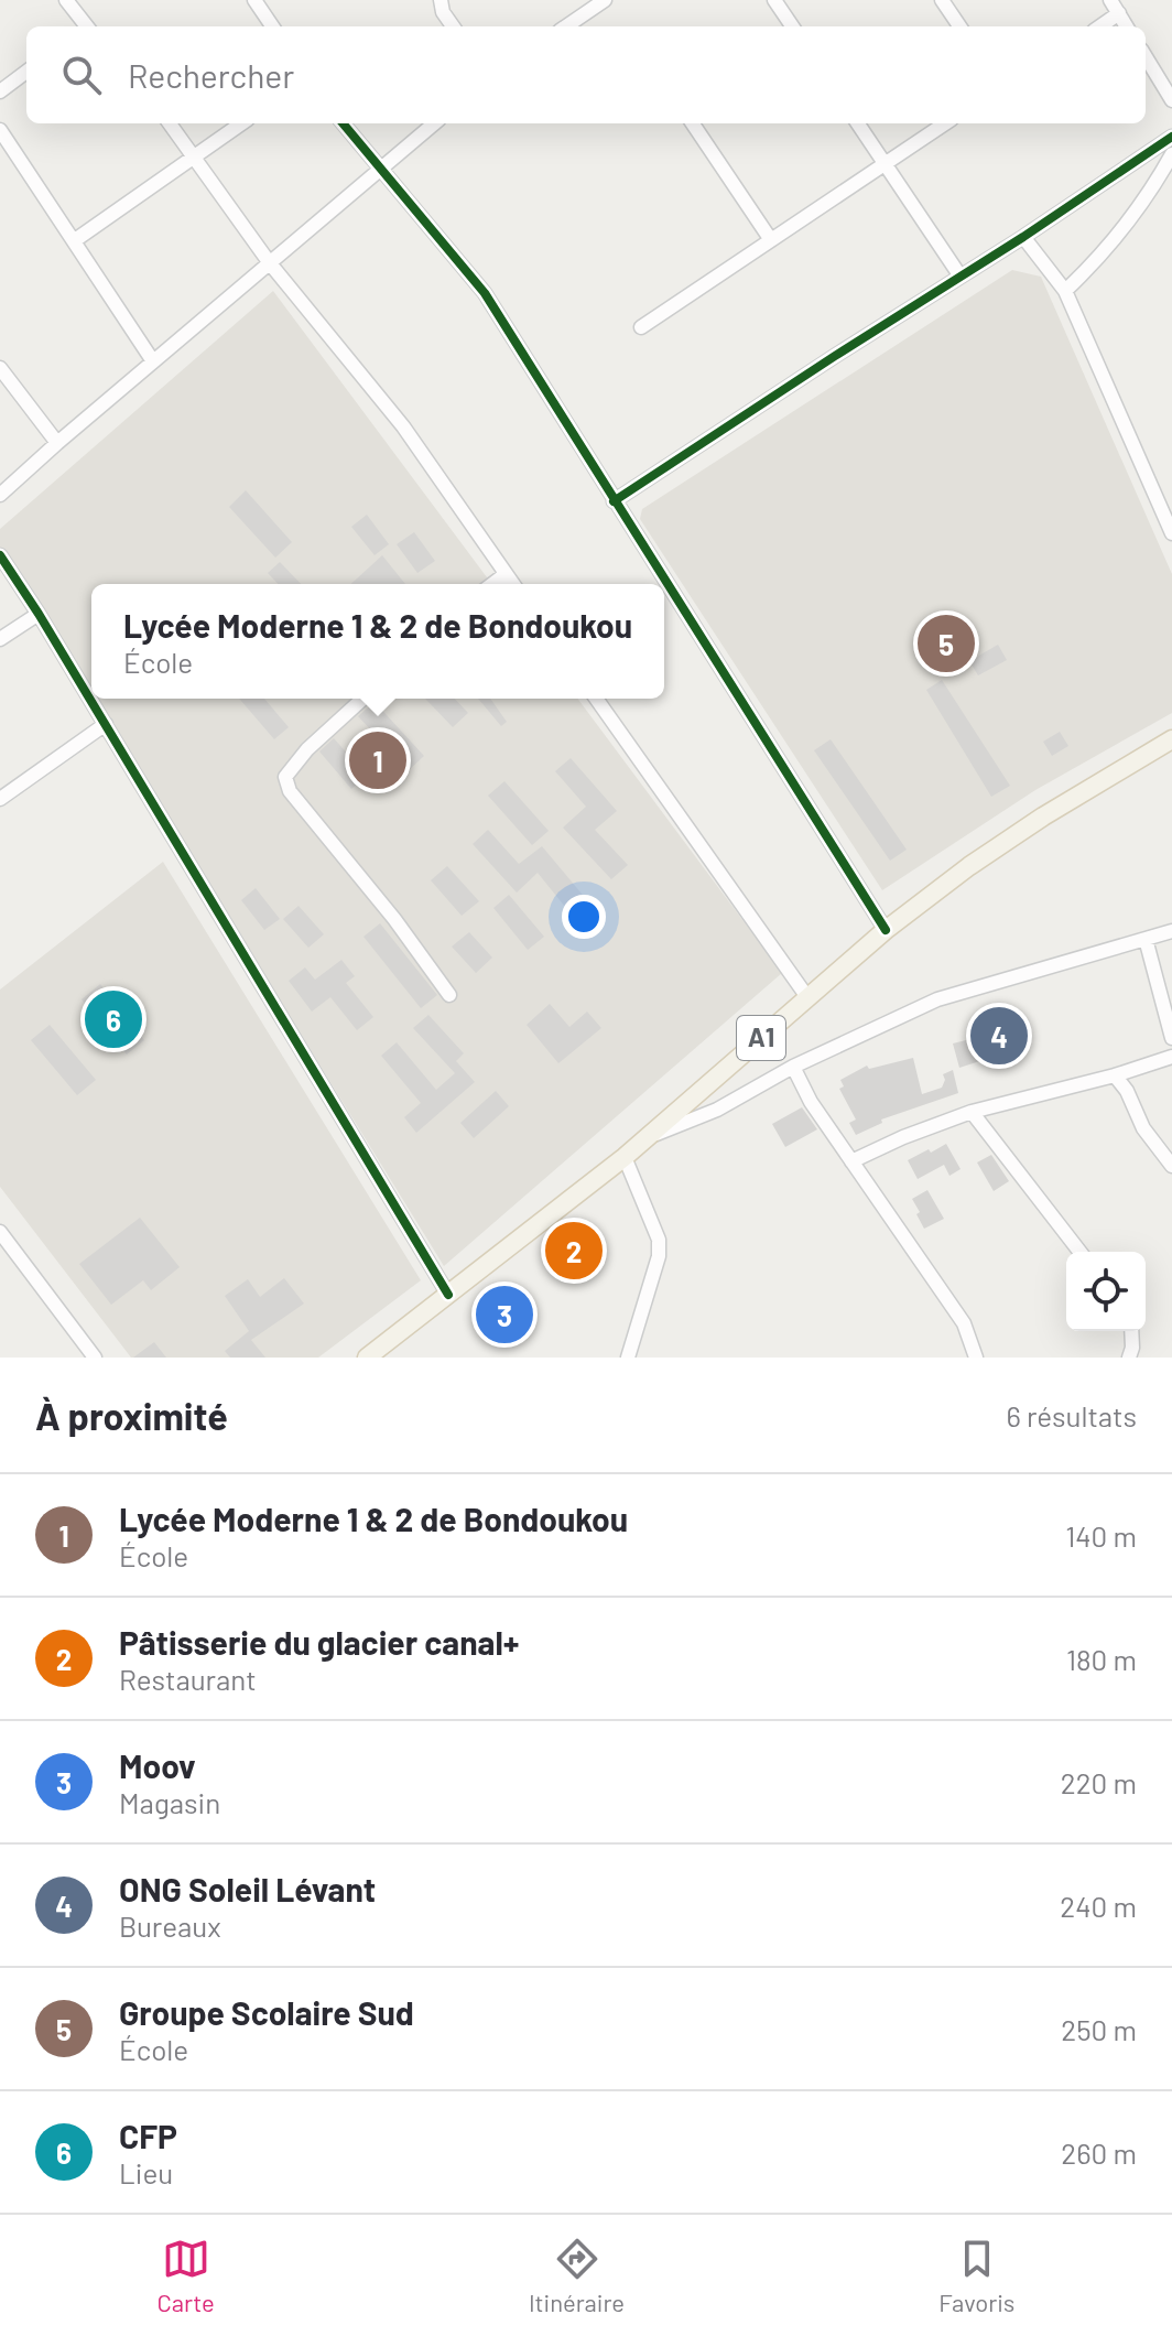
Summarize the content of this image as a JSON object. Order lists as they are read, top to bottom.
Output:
{
  "streets": {
    "main road": ["A1"]
  },
  "page": {
    "search": "Rechercher",
    "popup": ["Lycée Moderne 1 & 2 de Bondoukou", "École"],
    "pins": [
      "5",
      "1",
      "6",
      "4",
      "2",
      "3"
    ],
    "heading": ["À proximité", "6 résultats"],
    "list": [
      {
        "mark": "1",
        "name": "Lycée Moderne 1 & 2 de Bondoukou",
        "note": "École",
        "value": "140 m"
      },
      {
        "mark": "2",
        "name": "Pâtisserie du glacier canal+",
        "note": "Restaurant",
        "value": "180 m"
      },
      {
        "mark": "3",
        "name": "Moov",
        "note": "Magasin",
        "value": "220 m"
      },
      {
        "mark": "4",
        "name": "ONG Soleil Lévant",
        "note": "Bureaux",
        "value": "240 m"
      },
      {
        "mark": "5",
        "name": "Groupe Scolaire Sud",
        "note": "École",
        "value": "250 m"
      },
      {
        "mark": "6",
        "name": "CFP",
        "note": "Lieu",
        "value": "260 m"
      }
    ],
    "nav": ["Carte", "Itinéraire", "Favoris"]
  }
}
